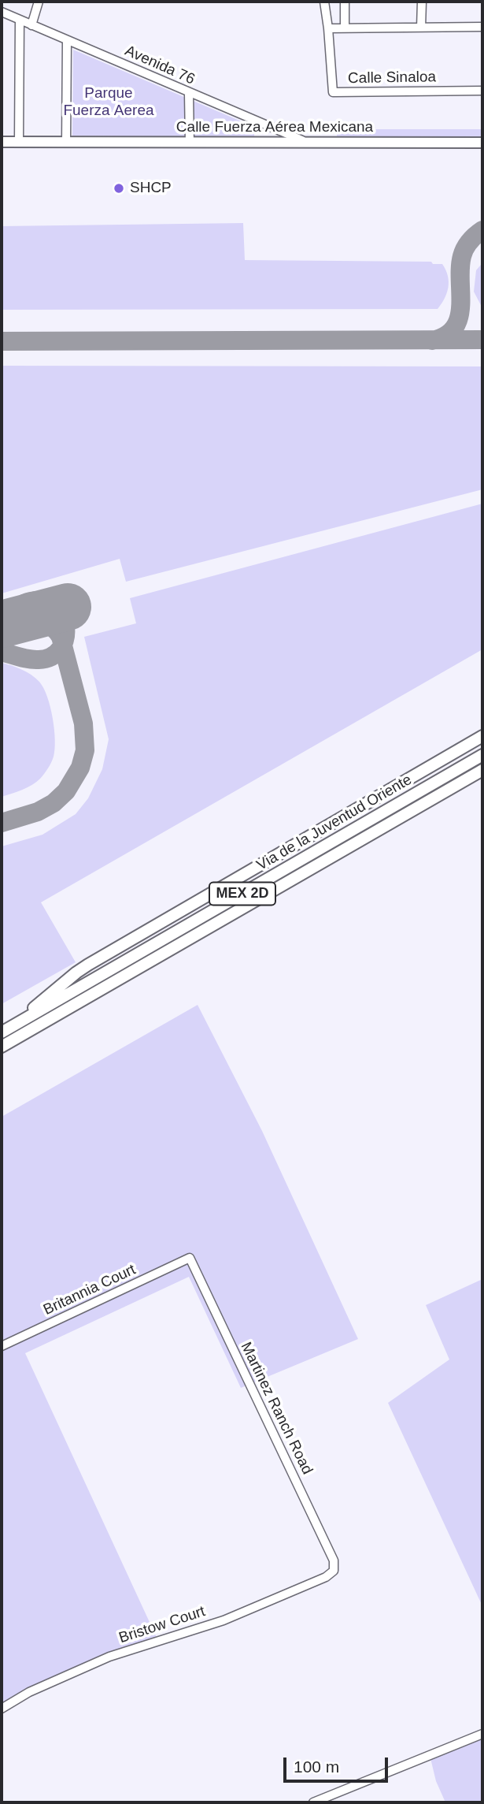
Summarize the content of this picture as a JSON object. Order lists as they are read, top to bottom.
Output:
{
  "streets": {
    "highway": ["Via de la Juventud Oriente", "MEX 2D"],
    "main road": ["Calle Fuerza Aérea Mexicana"],
    "street": [
      "Avenida 76",
      "Calle Sinaloa",
      "Britannia Court",
      "Martinez Ranch Road",
      "Bristow Court"
    ]
  },
  "crossings": [
    ["Avenida 76", "Calle Fuerza Aérea Mexicana"],
    ["Britannia Court", "Martinez Ranch Road"],
    ["Martinez Ranch Road", "Bristow Court"]
  ],
  "parks": ["Parque Fuerza Aerea"],
  "places": ["SHCP"],
  "scale_bar": "100 m"
}
